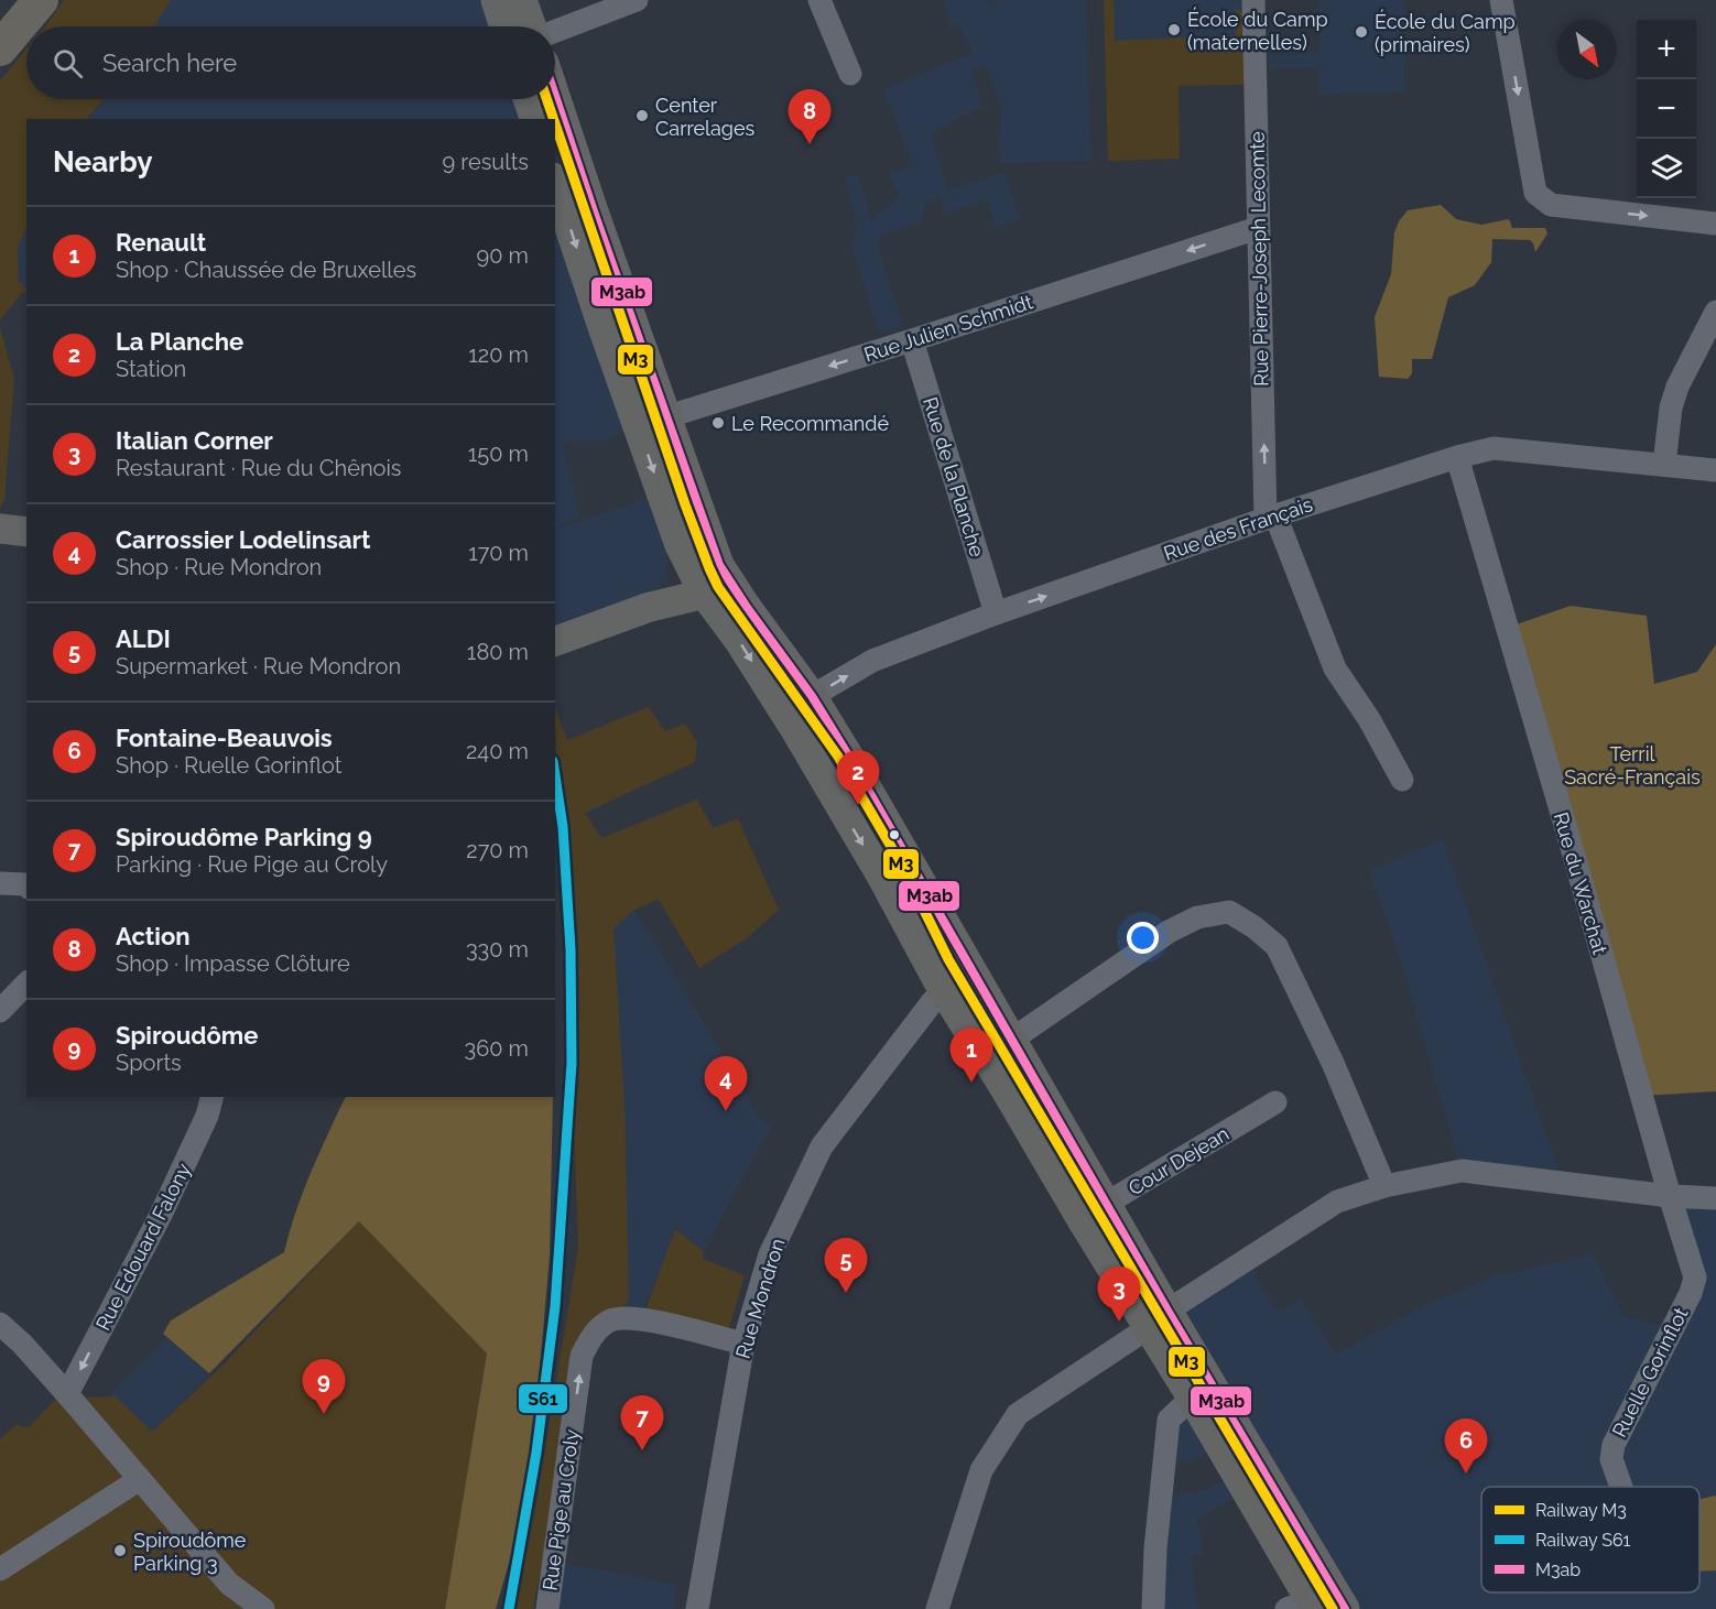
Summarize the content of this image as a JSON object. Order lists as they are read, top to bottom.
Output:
{
  "streets": {
    "street": [
      "Rue Pierre-Joseph Lecomte",
      "Rue Julien Schmidt",
      "Rue de la Planche",
      "Rue des Français",
      "Rue du Warchat",
      "Cour Dejean",
      "Rue Edouard Falony",
      "Rue Mondron",
      "Ruelle Gorinflot",
      "Rue Pige au Croly"
    ]
  },
  "crossings": [
    ["Rue Pierre-Joseph Lecomte", "Rue Julien Schmidt"],
    ["Rue Pierre-Joseph Lecomte", "Rue des Français"],
    ["Rue Julien Schmidt", "Rue de la Planche"],
    ["Rue de la Planche", "Rue des Français"],
    ["Rue des Français", "Rue du Warchat"],
    ["Rue du Warchat", "Ruelle Gorinflot"],
    ["Rue Mondron", "Rue Pige au Croly"]
  ],
  "one_way": [
    "Rue Pierre-Joseph Lecomte",
    "Rue Julien Schmidt",
    "Rue des Français",
    "Rue Edouard Falony"
  ],
  "parks": ["Terril Sacré-Français"],
  "places": [
    "École du Camp (maternelles)",
    "École du Camp (primaires)",
    "Center Carrelages",
    "Le Recommandé",
    "Spiroudôme Parking 3"
  ],
  "lines": ["transit line M3ab", "rail line M3", "rail line S61"],
  "legend": ["Railway M3", "Railway S61", "M3ab"],
  "north": "bottom right",
  "page": {
    "map_buttons": ["+", "−"],
    "search": "Search here",
    "pins": [
      "8",
      "2",
      "1",
      "4",
      "5",
      "3",
      "9",
      "7",
      "6"
    ],
    "heading": ["Nearby", "9 results"],
    "list": [
      {
        "mark": "1",
        "name": "Renault",
        "note": "Shop · Chaussée de Bruxelles",
        "value": "90 m"
      },
      {
        "mark": "2",
        "name": "La Planche",
        "note": "Station",
        "value": "120 m"
      },
      {
        "mark": "3",
        "name": "Italian Corner",
        "note": "Restaurant · Rue du Chênois",
        "value": "150 m"
      },
      {
        "mark": "4",
        "name": "Carrossier Lodelinsart",
        "note": "Shop · Rue Mondron",
        "value": "170 m"
      },
      {
        "mark": "5",
        "name": "ALDI",
        "note": "Supermarket · Rue Mondron",
        "value": "180 m"
      },
      {
        "mark": "6",
        "name": "Fontaine-Beauvois",
        "note": "Shop · Ruelle Gorinflot",
        "value": "240 m"
      },
      {
        "mark": "7",
        "name": "Spiroudôme Parking 9",
        "note": "Parking · Rue Pige au Croly",
        "value": "270 m"
      },
      {
        "mark": "8",
        "name": "Action",
        "note": "Shop · Impasse Clôture",
        "value": "330 m"
      },
      {
        "mark": "9",
        "name": "Spiroudôme",
        "note": "Sports",
        "value": "360 m"
      }
    ]
  }
}
